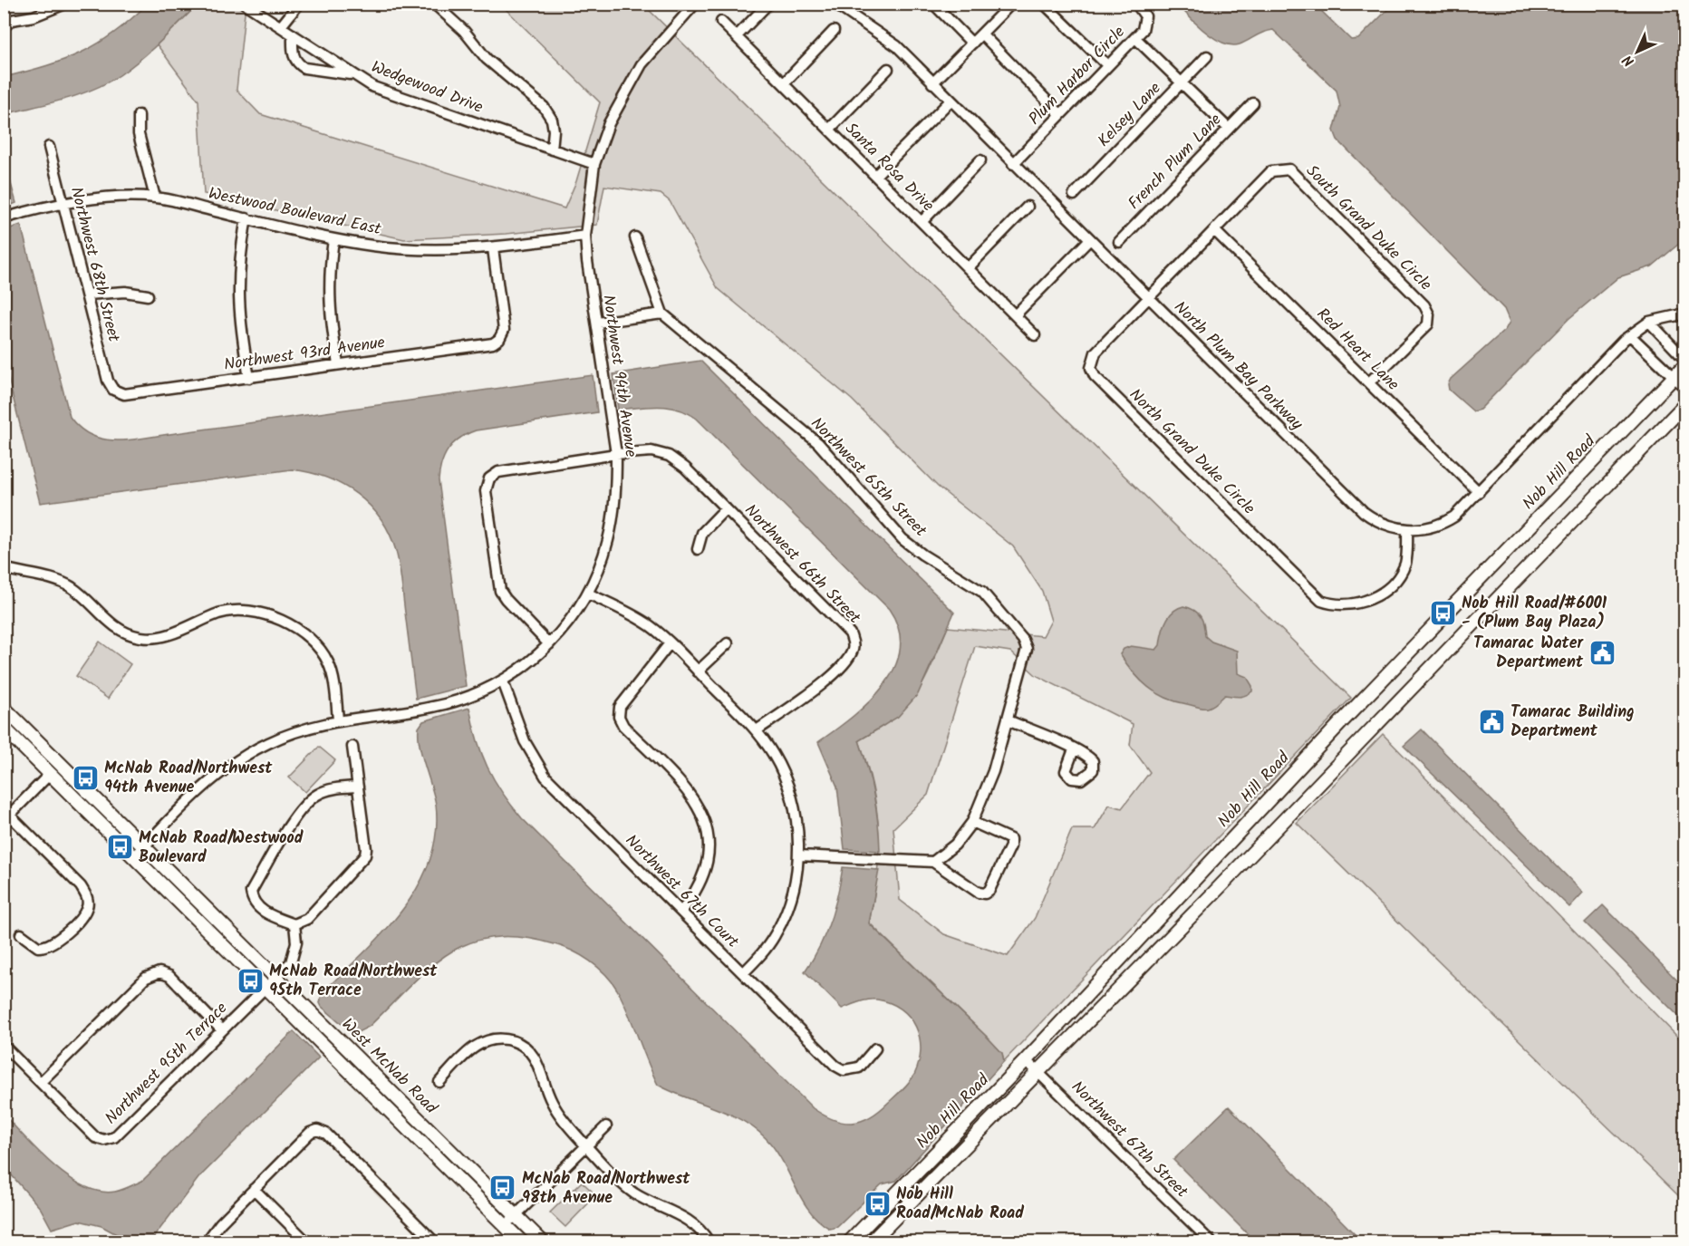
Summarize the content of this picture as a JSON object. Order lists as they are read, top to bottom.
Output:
{
  "streets": {
    "main road": ["Nob Hill Road", "West McNab Road"],
    "street": [
      "Plum Harbor Circle",
      "Wedgewood Drive",
      "Kelsey Lane",
      "French Plum Lane",
      "Santa Rosa Drive",
      "Westwood Boulevard East",
      "South Grand Duke Circle",
      "Northwest 68th Street",
      "Red Heart Lane",
      "Northwest 93rd Avenue",
      "North Plum Bay Parkway",
      "Northwest 94th Avenue",
      "North Grand Duke Circle",
      "Northwest 65th Street",
      "Northwest 66th Street",
      "Northwest 67th Court",
      "Northwest 95th Terrace",
      "Northwest 67th Street"
    ]
  },
  "crossings": [
    ["Plum Harbor Circle", "North Plum Bay Parkway"],
    ["Wedgewood Drive", "Northwest 94th Avenue"],
    ["Westwood Boulevard East", "Northwest 68th Street"],
    ["Westwood Boulevard East", "Northwest 93rd Avenue"],
    ["Westwood Boulevard East", "Northwest 94th Avenue"],
    ["South Grand Duke Circle", "Red Heart Lane"],
    ["South Grand Duke Circle", "North Grand Duke Circle"],
    ["Northwest 68th Street", "Northwest 93rd Avenue"],
    ["Red Heart Lane", "North Plum Bay Parkway"],
    ["Red Heart Lane", "North Grand Duke Circle"],
    ["North Plum Bay Parkway", "North Grand Duke Circle"],
    ["Northwest 94th Avenue", "Northwest 66th Street"],
    ["Northwest 94th Avenue", "Northwest 67th Court"],
    ["Northwest 94th Avenue", "West McNab Road"],
    ["Nob Hill Road", "Northwest 67th Street"],
    ["Northwest 95th Terrace", "West McNab Road"]
  ],
  "places": {
    "bus stop": [
      "Nob Hill Road/#6001 - (Plum Bay Plaza)",
      "McNab Road/Northwest 94th Avenue",
      "McNab Road/Westwood Boulevard",
      "McNab Road/Northwest 95th Terrace",
      "McNab Road/Northwest 98th Avenue",
      "Nob Hill Road/McNab Road"
    ],
    "public building": ["Tamarac Water Department", "Tamarac Building Department"]
  },
  "north": "bottom left"
}
